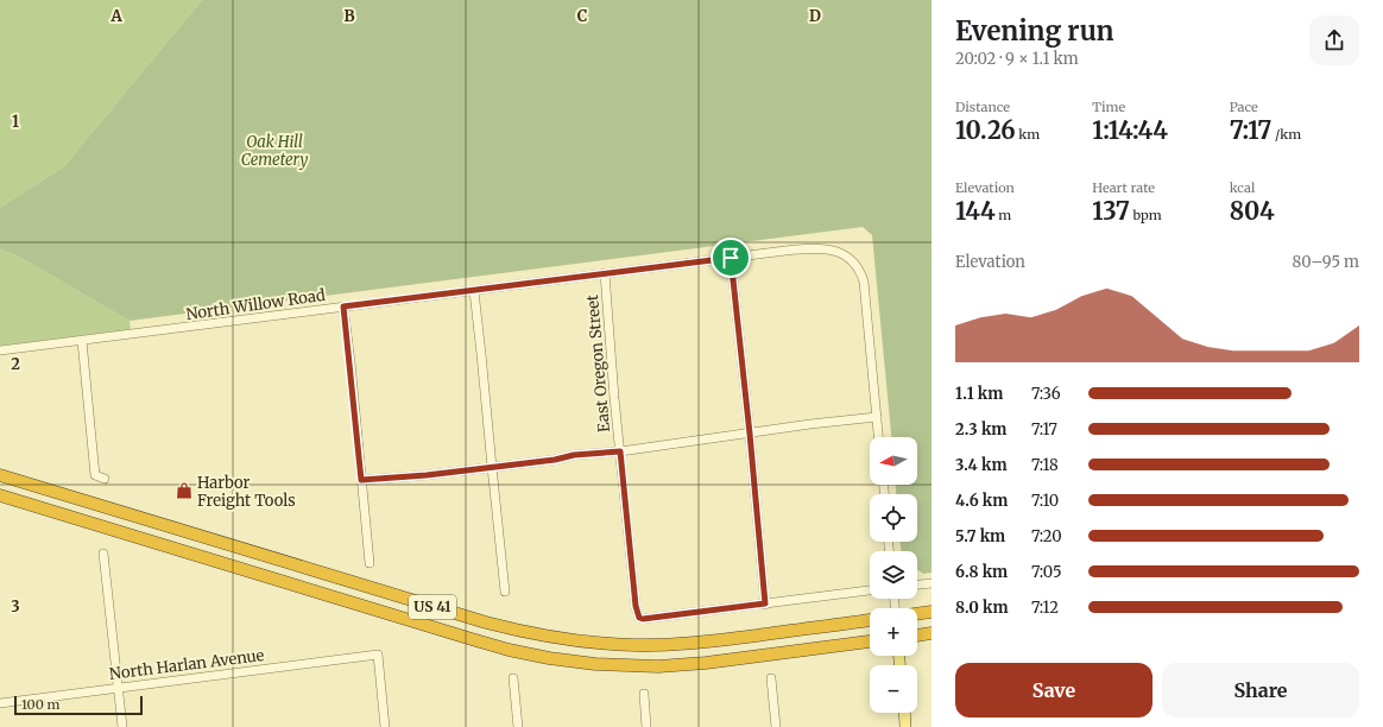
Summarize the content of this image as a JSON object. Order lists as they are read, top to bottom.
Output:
{
  "streets": {
    "highway": ["US 41"],
    "street": ["North Willow Road", "East Oregon Street", "North Harlan Avenue"]
  },
  "crossings": [
    ["North Willow Road", "East Oregon Street"]
  ],
  "parks": ["Oak Hill Cemetery"],
  "places": {
    "shop": ["Harbor Freight Tools"]
  },
  "scale_bar": "100 m",
  "north": "left",
  "page": {
    "heading": ["Evening run", "20:02 · 9 × 1.1 km"],
    "stats": [
      ["Distance", "10.26 km"],
      ["Time", "1:14:44"],
      ["Pace", "7:17 /km"],
      ["Elevation", "144 m"],
      ["Heart rate", "137 bpm"],
      ["kcal", "804"]
    ],
    "chart": ["Elevation", "80–95 m"],
    "list": [
      {
        "name": "1.1 km",
        "note": "7:36"
      },
      {
        "name": "2.3 km",
        "note": "7:17"
      },
      {
        "name": "3.4 km",
        "note": "7:18"
      },
      {
        "name": "4.6 km",
        "note": "7:10"
      },
      {
        "name": "5.7 km",
        "note": "7:20"
      },
      {
        "name": "6.8 km",
        "note": "7:05"
      },
      {
        "name": "8.0 km",
        "note": "7:12"
      }
    ],
    "map_buttons": ["+", "−"],
    "buttons": ["Save", "Share"],
    "scale": "100 m"
  },
  "grid": {
    "columns": [
      "A",
      "B",
      "C",
      "D"
    ],
    "rows": ["1", "2", "3"]
  }
}
